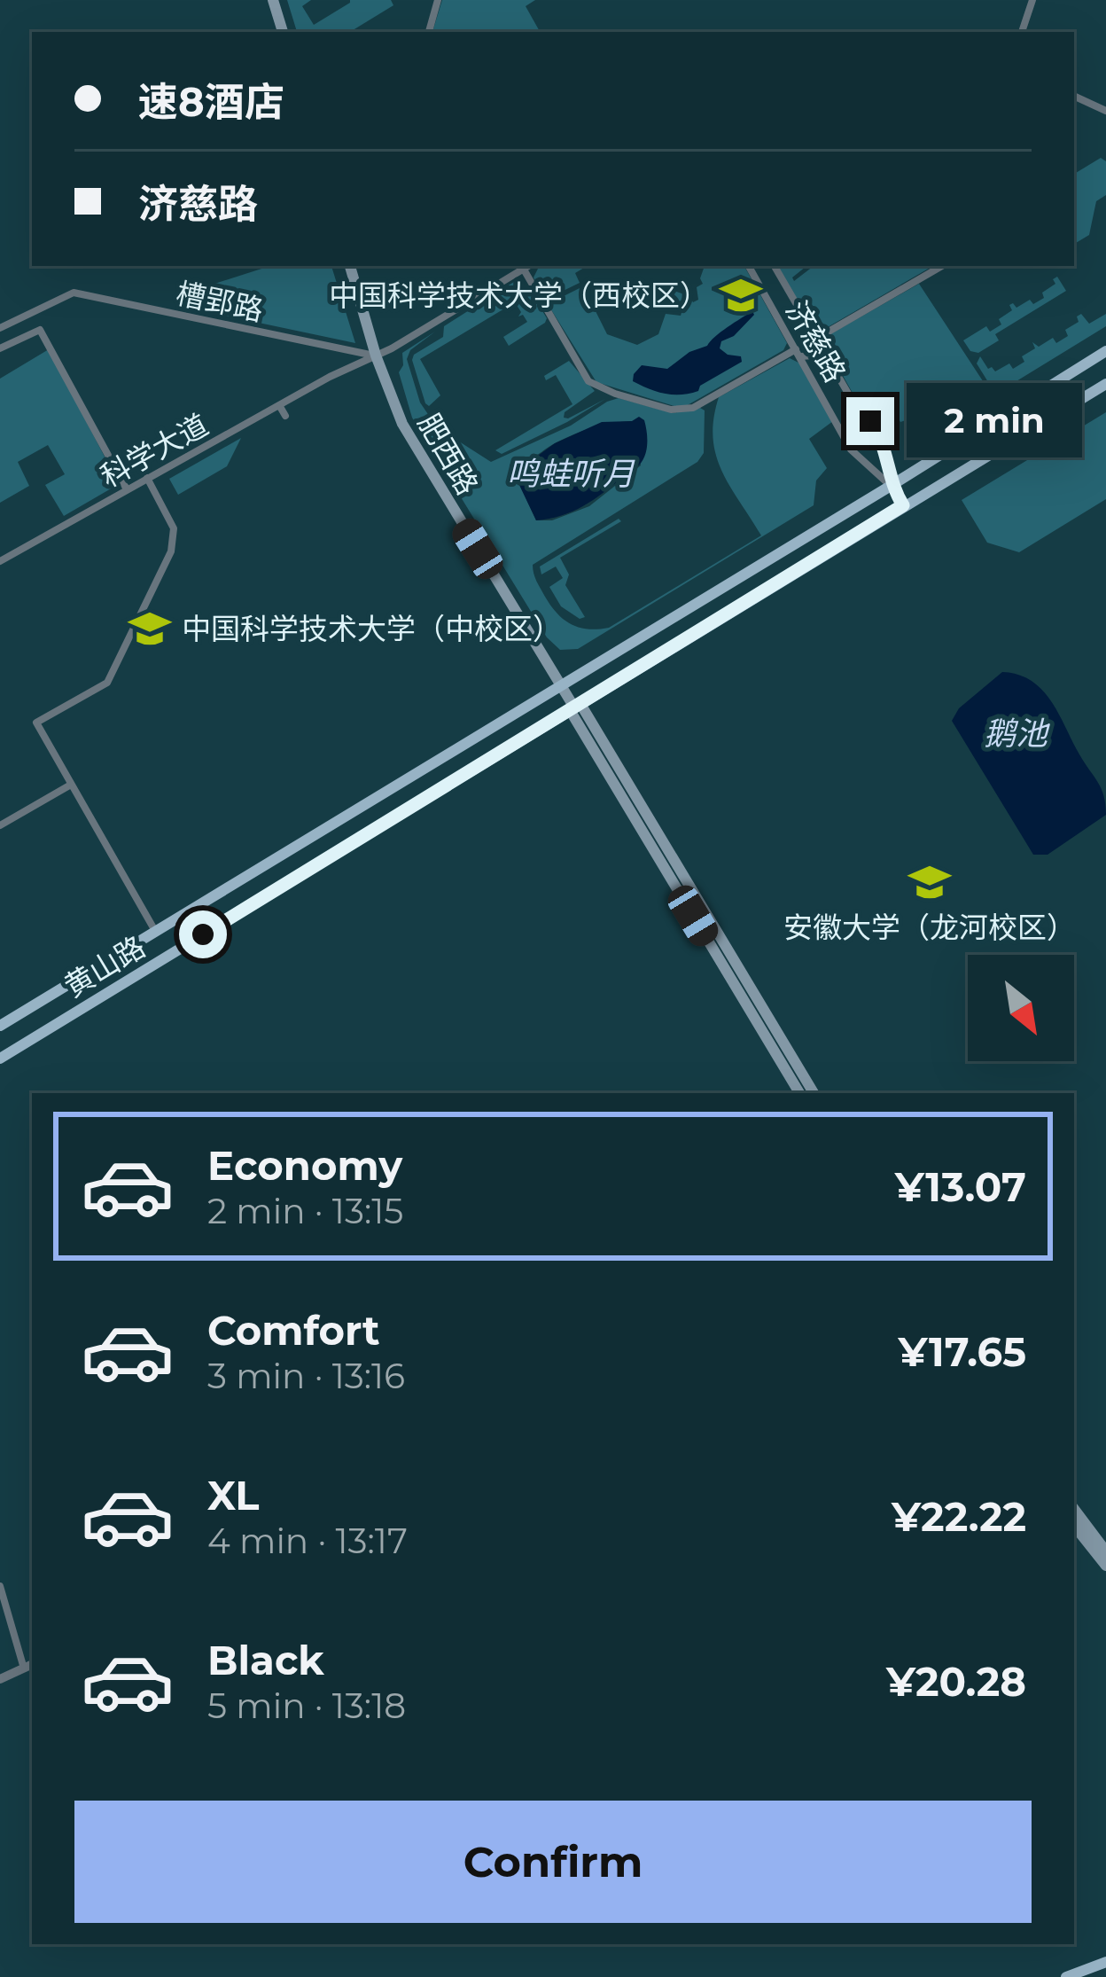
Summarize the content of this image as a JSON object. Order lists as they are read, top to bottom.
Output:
{
  "streets": {
    "main road": ["肥西路", "黄山路"],
    "street": ["槽郢路", "济慈路", "科学大道"]
  },
  "crossings": [
    ["槽郢路", "科学大道"],
    ["槽郢路", "肥西路"],
    ["济慈路", "黄山路"],
    ["科学大道", "肥西路"],
    ["肥西路", "黄山路"]
  ],
  "water": ["鸣蛙听月", "鹅池"],
  "places": {
    "school or university": ["中国科学技术大学（西校区）", "中国科学技术大学（中校区）", "安徽大学（龙河校区）"]
  },
  "north": "bottom right",
  "page": {
    "banner": ["速8酒店", "济慈路"],
    "bubble": "2 min",
    "list": [
      {
        "name": "Economy",
        "note": "2 min · 13:15",
        "value": "¥13.07"
      },
      {
        "name": "Comfort",
        "note": "3 min · 13:16",
        "value": "¥17.65"
      },
      {
        "name": "XL",
        "note": "4 min · 13:17",
        "value": "¥22.22"
      },
      {
        "name": "Black",
        "note": "5 min · 13:18",
        "value": "¥20.28"
      }
    ],
    "buttons": "Confirm"
  }
}
